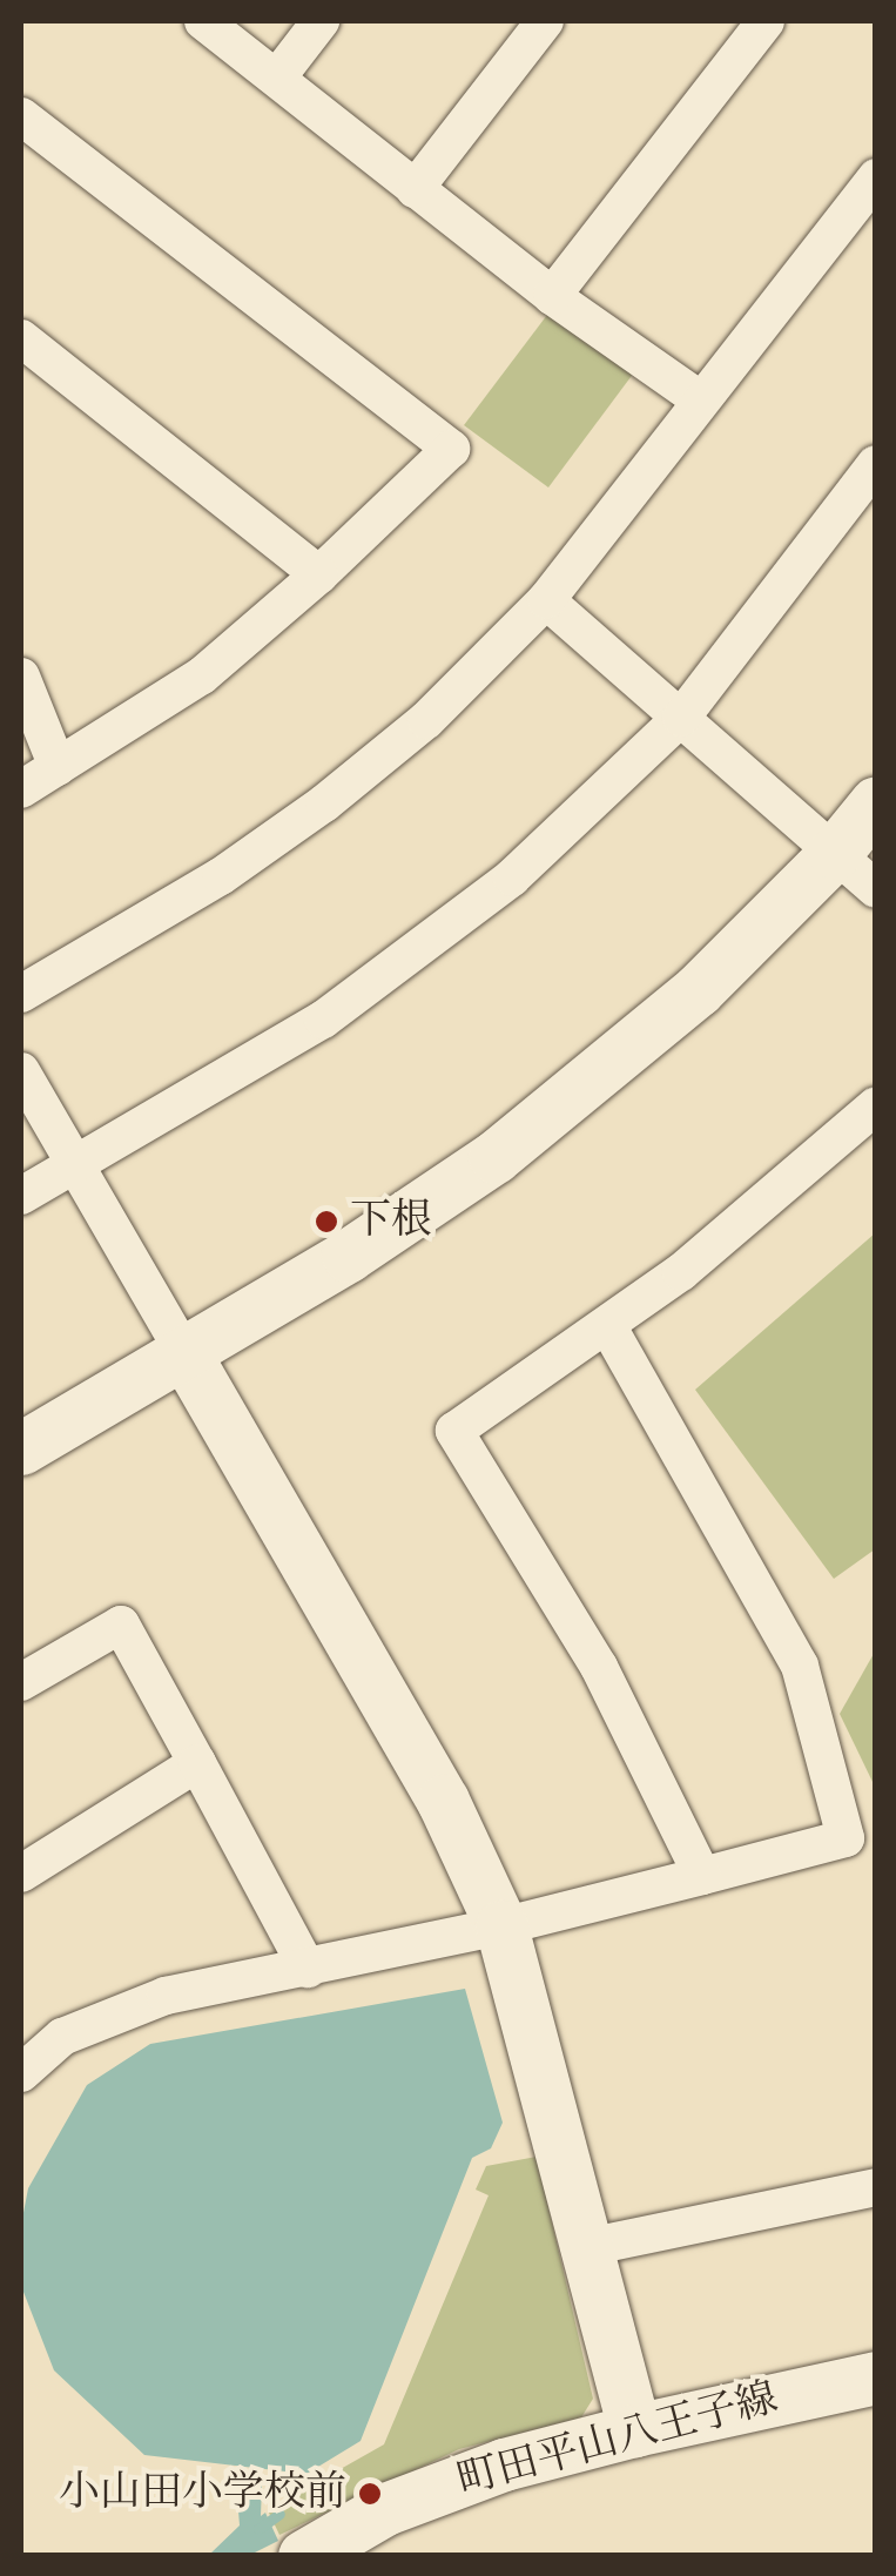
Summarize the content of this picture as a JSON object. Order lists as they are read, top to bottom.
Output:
{
  "streets": {
    "street": ["町田平山八王子線"]
  },
  "places": ["下根", "小山田小学校前"]
}
